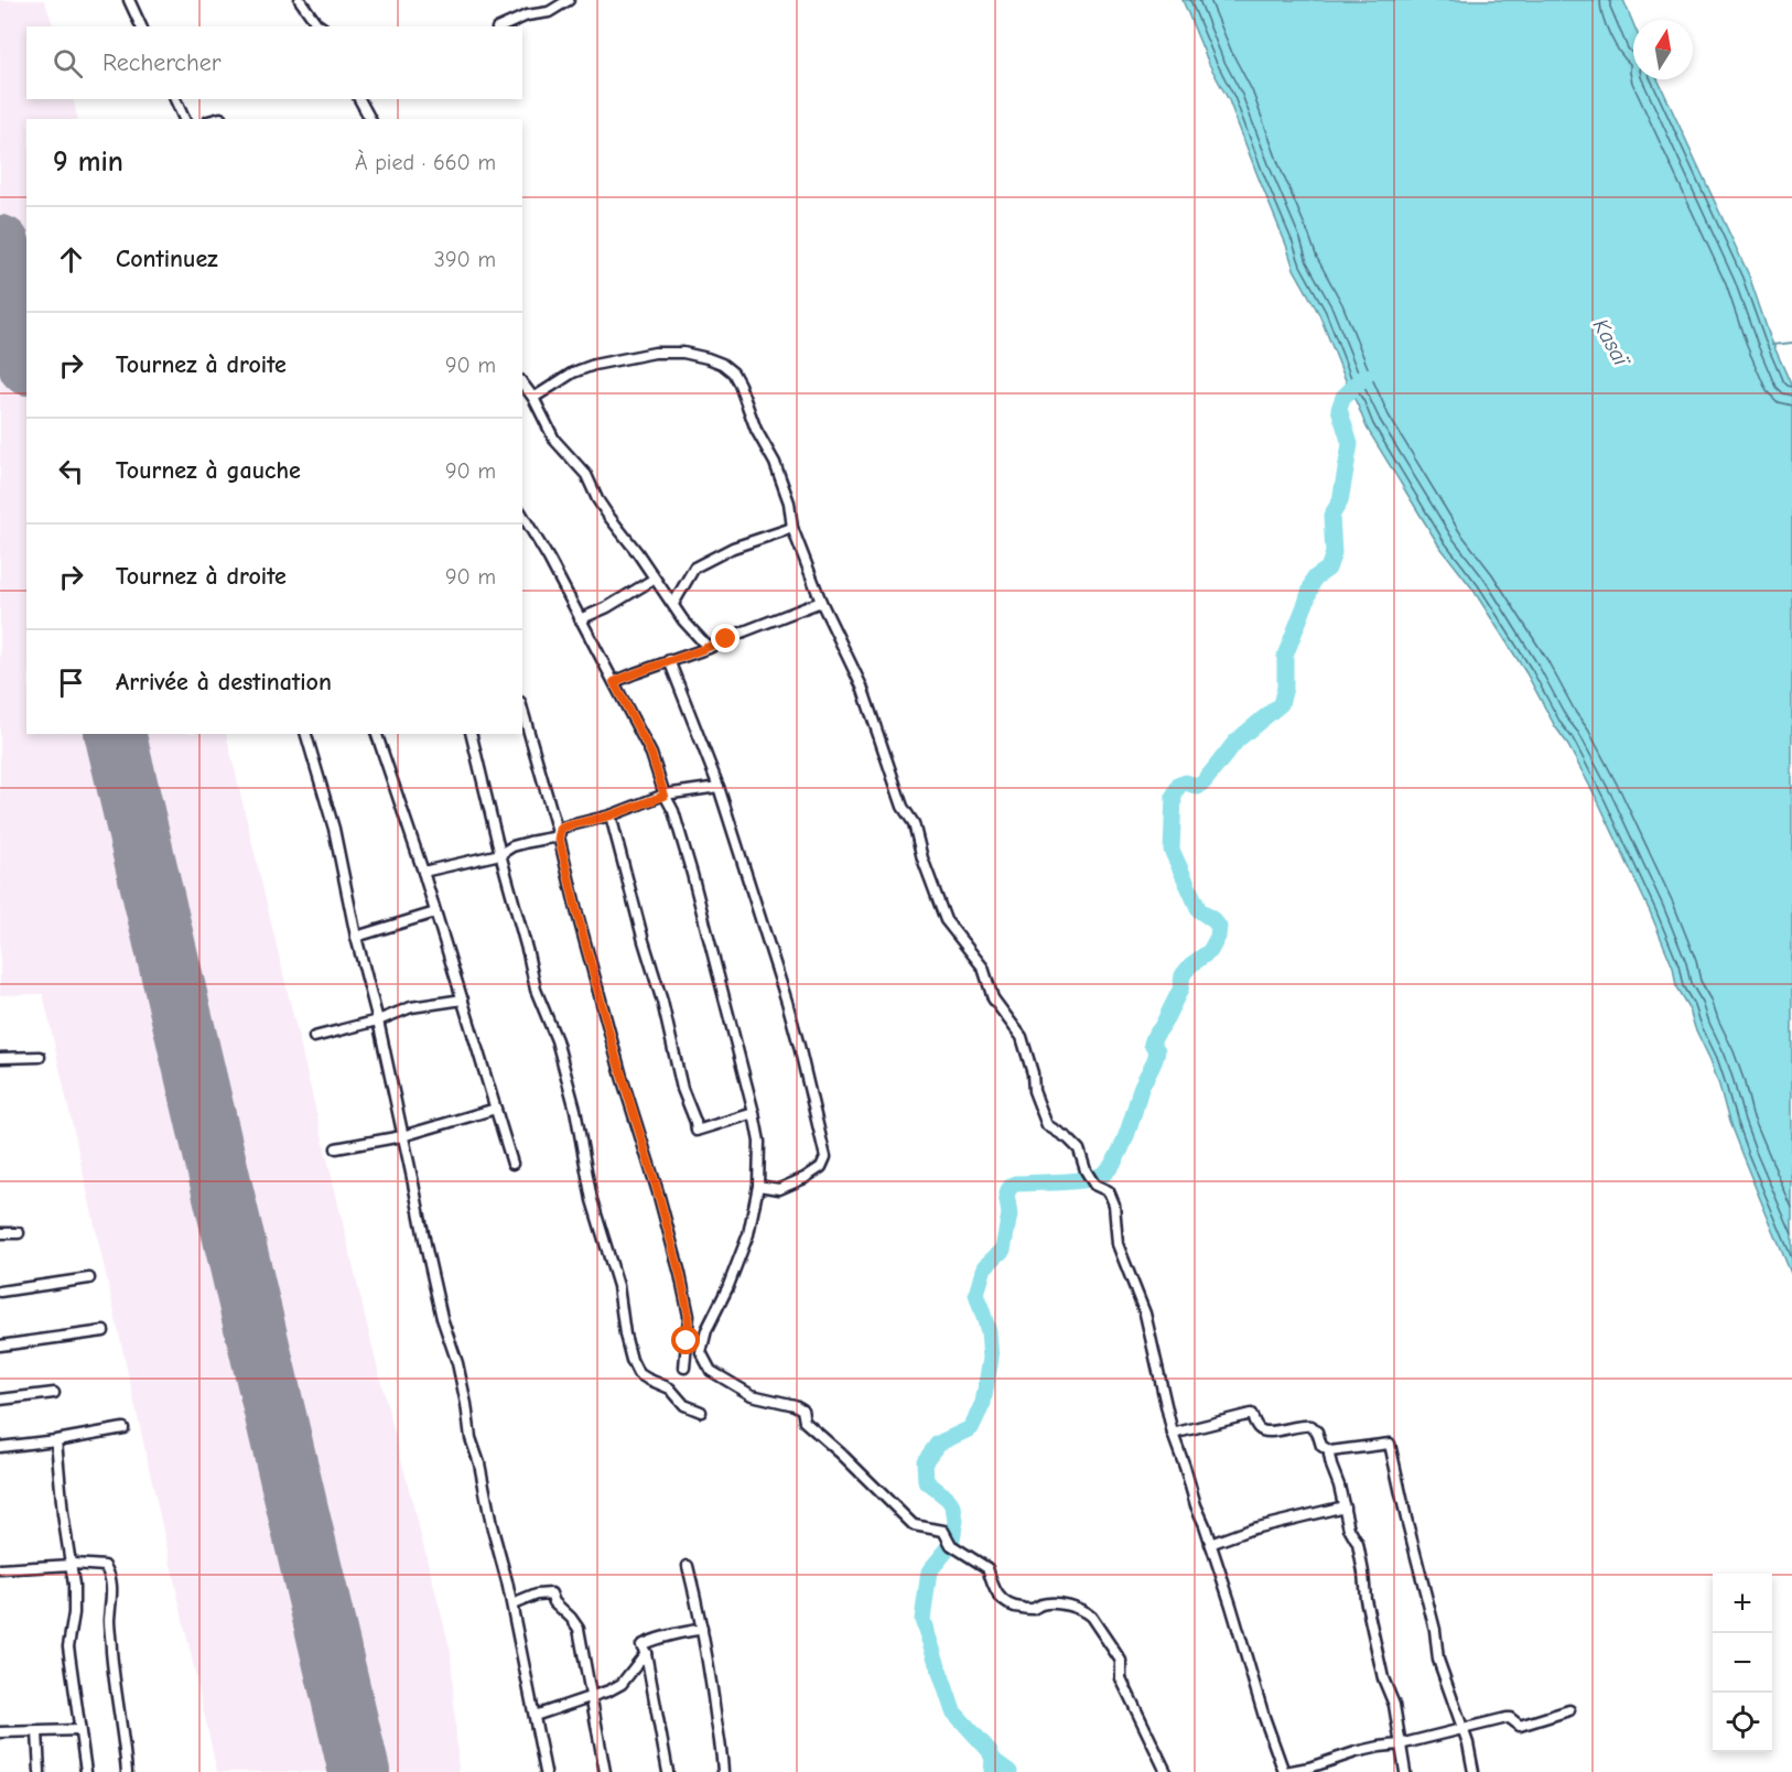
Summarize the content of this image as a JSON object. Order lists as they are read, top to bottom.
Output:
{
  "water": ["Kasaï"],
  "north": "top",
  "page": {
    "search": "Rechercher",
    "heading": ["9 min", "À pied · 660 m"],
    "list": [
      ["Continuez", "390 m"],
      ["Tournez à droite", "90 m"],
      ["Tournez à gauche", "90 m"],
      ["Tournez à droite", "90 m"],
      "Arrivée à destination"
    ],
    "map_buttons": ["+", "−"]
  }
}
